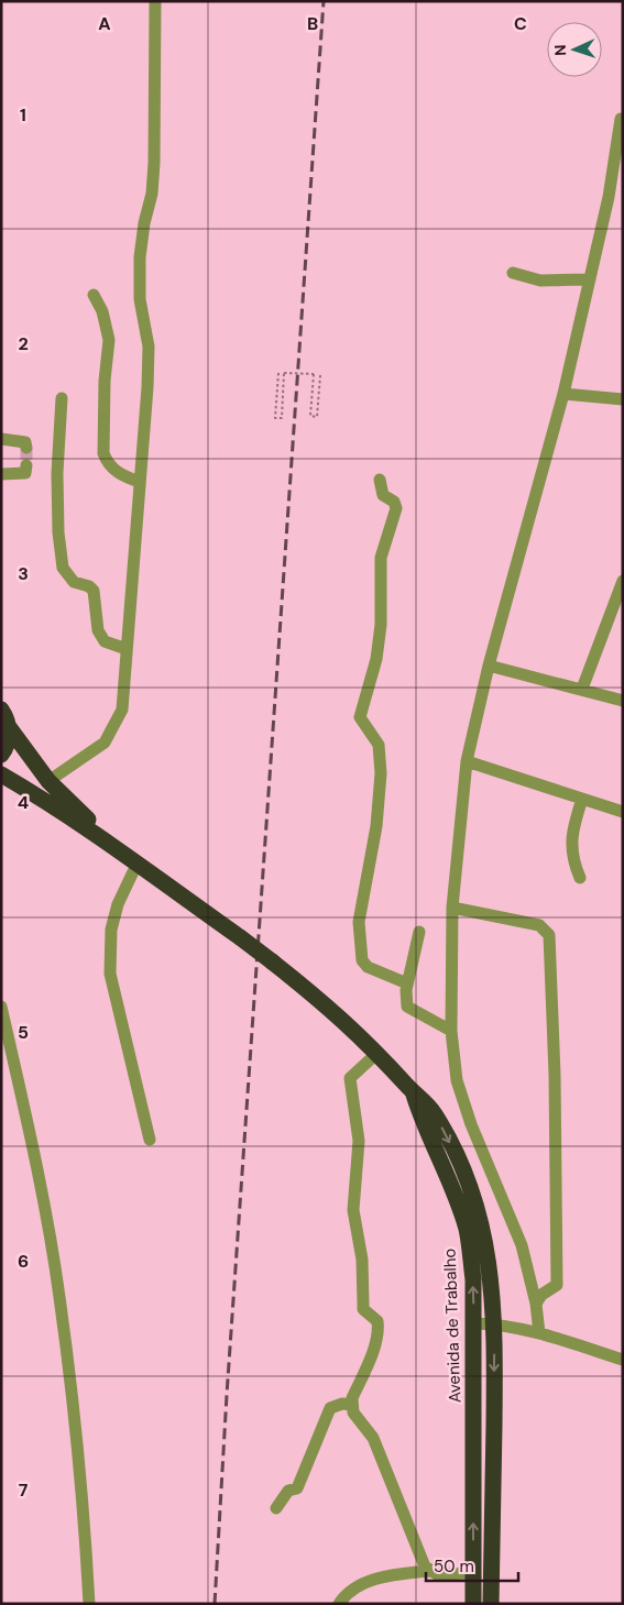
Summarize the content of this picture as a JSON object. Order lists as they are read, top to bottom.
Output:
{
  "streets": {
    "highway": ["Avenida de Trabalho"]
  },
  "scale_bar": "50 m",
  "north": "left",
  "grid": {
    "columns": ["A", "B", "C"],
    "rows": [
      "1",
      "2",
      "3",
      "4",
      "5",
      "6",
      "7"
    ]
  }
}
